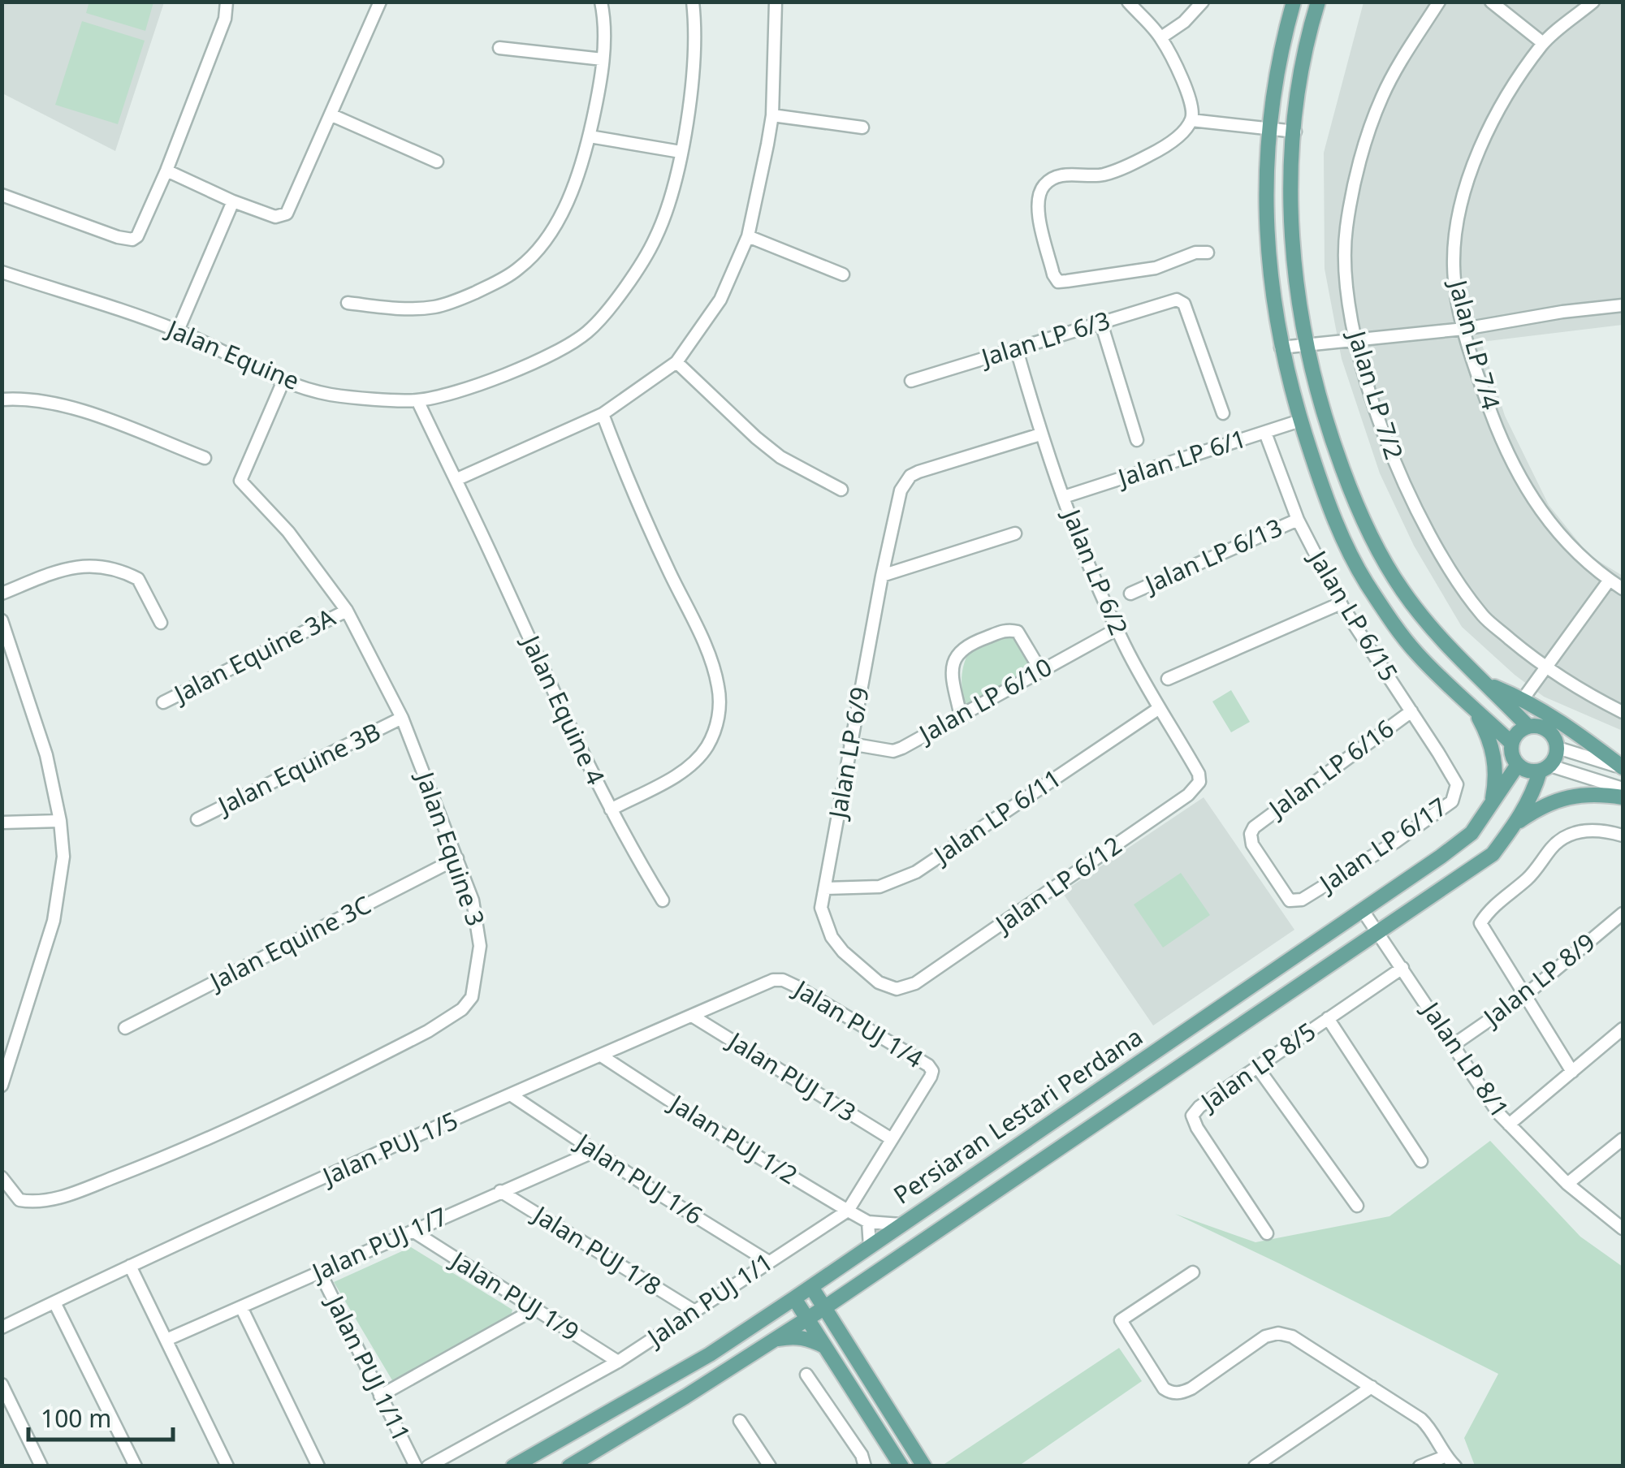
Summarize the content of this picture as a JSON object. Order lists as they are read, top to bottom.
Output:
{
  "streets": {
    "main road": ["Persiaran Lestari Perdana"],
    "street": [
      "Jalan LP 6/3",
      "Jalan LP 7/4",
      "Jalan Equine",
      "Jalan LP 7/2",
      "Jalan LP 6/1",
      "Jalan LP 6/13",
      "Jalan LP 6/2",
      "Jalan LP 6/15",
      "Jalan Equine 3A",
      "Jalan LP 6/10",
      "Jalan Equine 4",
      "Jalan LP 6/9",
      "Jalan Equine 3B",
      "Jalan LP 6/16",
      "Jalan LP 6/11",
      "Jalan LP 6/17",
      "Jalan Equine 3",
      "Jalan LP 6/12",
      "Jalan Equine 3C",
      "Jalan LP 8/9",
      "Jalan PUJ 1/4",
      "Jalan LP 8/1",
      "Jalan LP 8/5",
      "Jalan PUJ 1/3",
      "Jalan PUJ 1/2",
      "Jalan PUJ 1/5",
      "Jalan PUJ 1/6",
      "Jalan PUJ 1/7",
      "Jalan PUJ 1/8",
      "Jalan PUJ 1/9",
      "Jalan PUJ 1/1",
      "Jalan PUJ 1/11"
    ]
  },
  "crossings": [
    ["Jalan LP 6/3", "Jalan LP 6/2"],
    ["Jalan Equine", "Jalan Equine 4"],
    ["Jalan Equine", "Jalan Equine 3"],
    ["Jalan LP 6/1", "Jalan LP 6/2"],
    ["Jalan LP 6/1", "Jalan LP 6/15"],
    ["Jalan LP 6/13", "Jalan LP 6/15"],
    ["Jalan LP 6/2", "Jalan LP 6/10"],
    ["Jalan LP 6/2", "Jalan LP 6/9"],
    ["Jalan LP 6/2", "Jalan LP 6/11"],
    ["Jalan LP 6/2", "Jalan LP 6/12"],
    ["Jalan LP 6/15", "Jalan LP 6/16"],
    ["Jalan LP 6/15", "Jalan LP 6/17"],
    ["Jalan Equine 3A", "Jalan Equine 3"],
    ["Jalan LP 6/10", "Jalan LP 6/9"],
    ["Jalan LP 6/9", "Jalan LP 6/11"],
    ["Jalan LP 6/9", "Jalan LP 6/12"],
    ["Jalan Equine 3B", "Jalan Equine 3"],
    ["Jalan LP 6/16", "Jalan LP 6/17"],
    ["Jalan Equine 3", "Jalan Equine 3C"],
    ["Jalan LP 8/9", "Jalan LP 8/1"],
    ["Jalan PUJ 1/4", "Jalan PUJ 1/5"],
    ["Jalan PUJ 1/4", "Jalan PUJ 1/1"],
    ["Jalan LP 8/1", "Jalan LP 8/5"],
    ["Jalan LP 8/1", "Persiaran Lestari Perdana"],
    ["Jalan PUJ 1/3", "Jalan PUJ 1/5"],
    ["Jalan PUJ 1/3", "Jalan PUJ 1/1"],
    ["Persiaran Lestari Perdana", "Jalan PUJ 1/2"],
    ["Jalan PUJ 1/2", "Jalan PUJ 1/5"],
    ["Jalan PUJ 1/2", "Jalan PUJ 1/1"],
    ["Jalan PUJ 1/5", "Jalan PUJ 1/6"],
    ["Jalan PUJ 1/6", "Jalan PUJ 1/7"],
    ["Jalan PUJ 1/6", "Jalan PUJ 1/1"],
    ["Jalan PUJ 1/7", "Jalan PUJ 1/8"],
    ["Jalan PUJ 1/7", "Jalan PUJ 1/9"],
    ["Jalan PUJ 1/7", "Jalan PUJ 1/11"],
    ["Jalan PUJ 1/8", "Jalan PUJ 1/1"],
    ["Jalan PUJ 1/9", "Jalan PUJ 1/1"]
  ],
  "scale_bar": "100 m"
}
